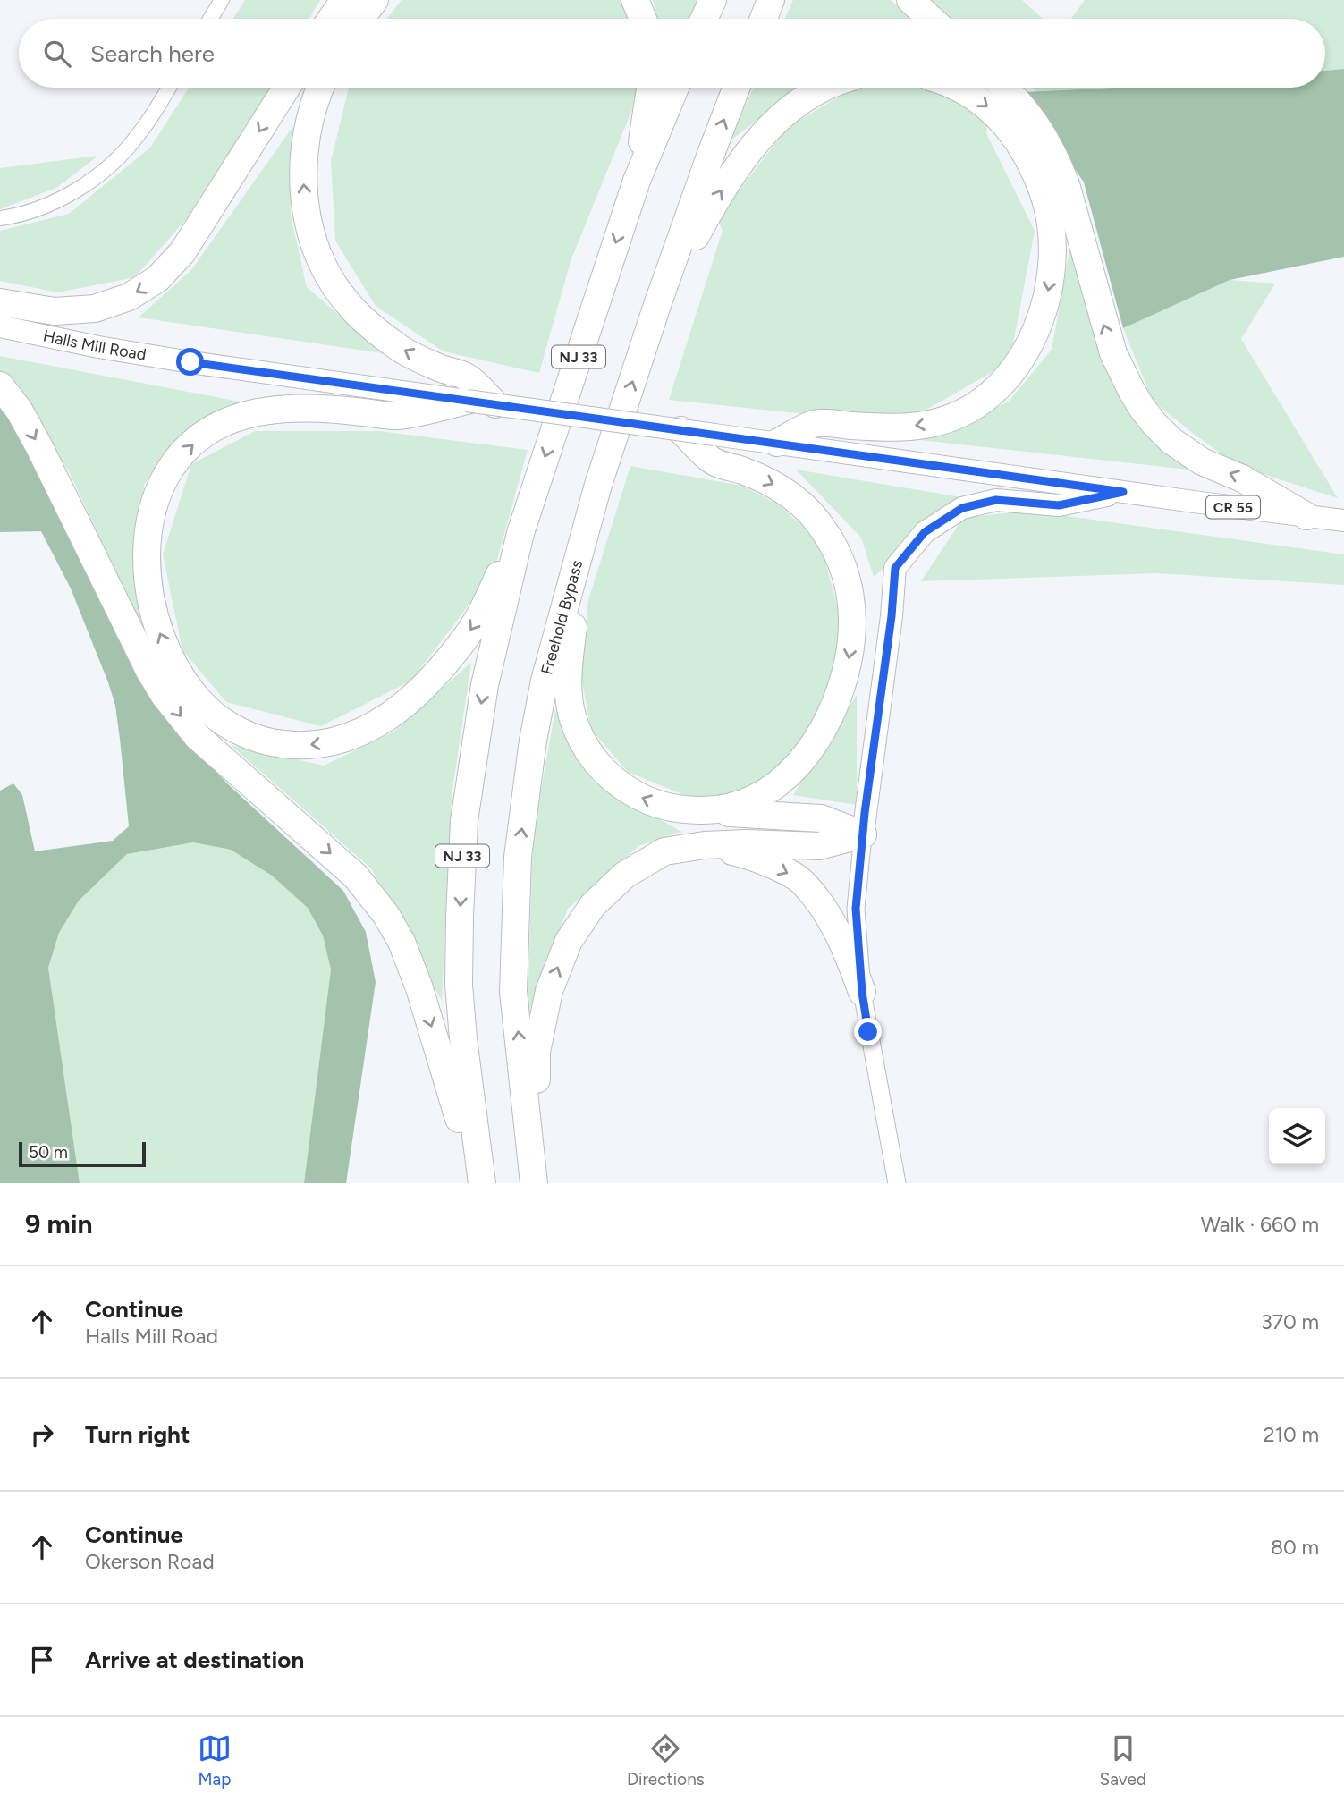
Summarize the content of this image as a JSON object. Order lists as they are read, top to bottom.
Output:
{
  "streets": {
    "highway": ["NJ 33", "Freehold Bypass"],
    "main road": ["Halls Mill Road", "CR 55"]
  },
  "scale_bar": "50 m",
  "page": {
    "search": "Search here",
    "scale": "50 m",
    "heading": ["9 min", "Walk · 660 m"],
    "list": [
      ["Continue", "Halls Mill Road", "370 m"],
      ["Turn right", "210 m"],
      ["Continue", "Okerson Road", "80 m"],
      "Arrive at destination"
    ],
    "nav": ["Map", "Directions", "Saved"]
  }
}
